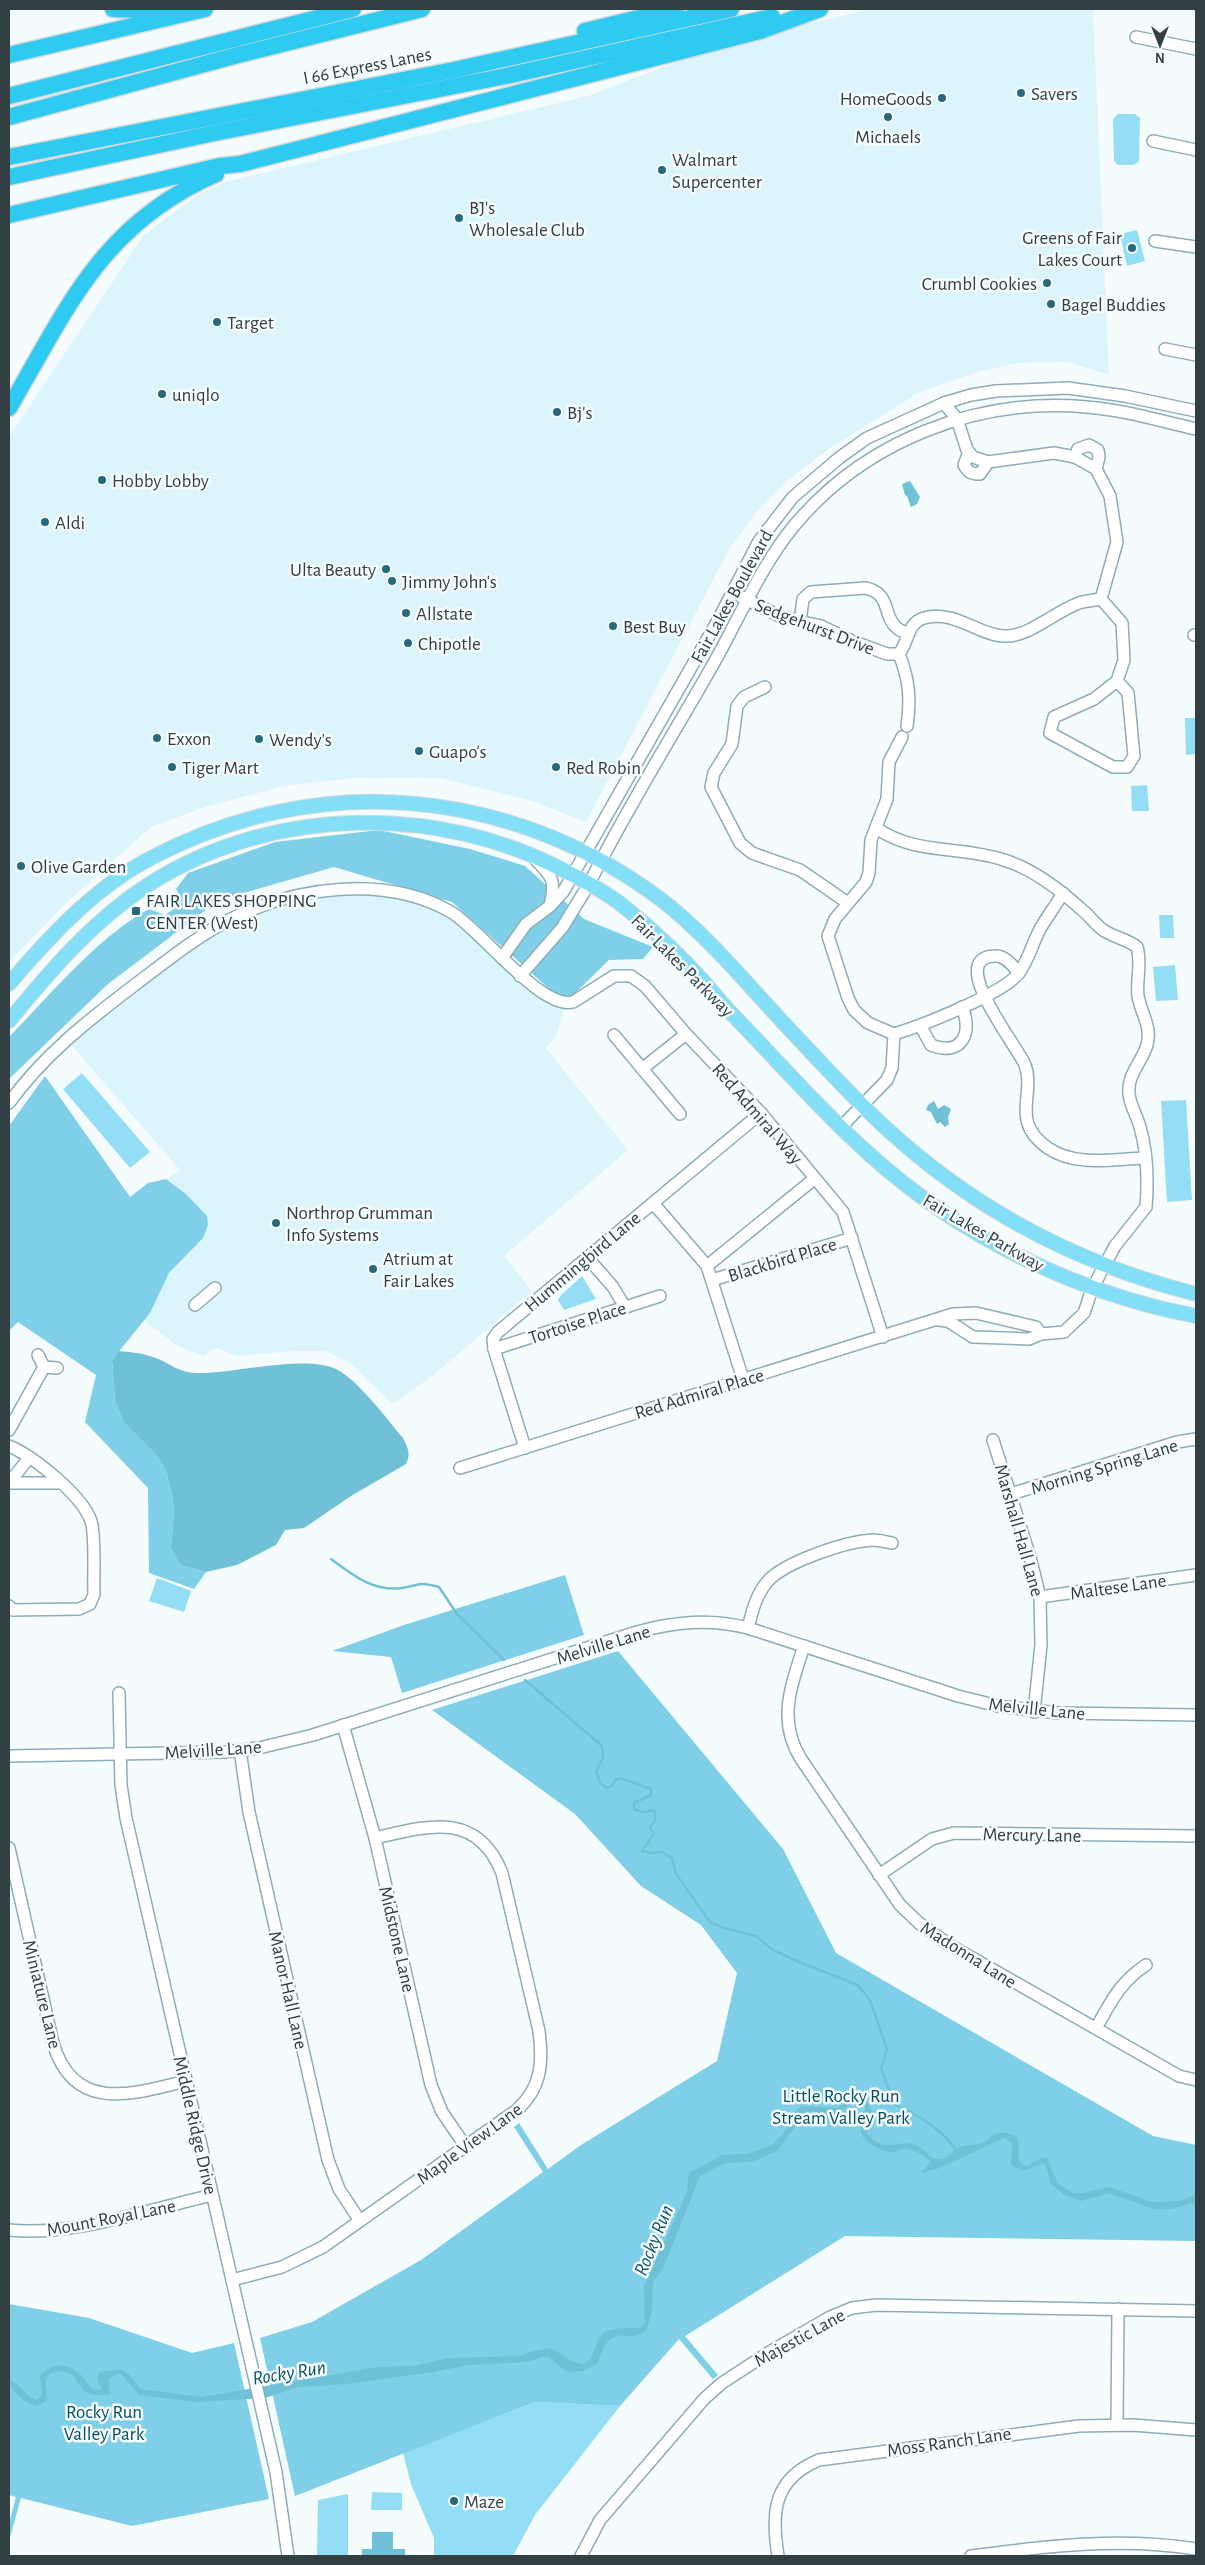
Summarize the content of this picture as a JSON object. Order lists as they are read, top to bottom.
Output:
{
  "streets": {
    "highway": ["I 66 Express Lanes"],
    "main road": ["Fair Lakes Parkway"],
    "street": [
      "Fair Lakes Boulevard",
      "Sedgehurst Drive",
      "Red Admiral Way",
      "Blackbird Place",
      "Hummingbird Lane",
      "Tortoise Place",
      "Red Admiral Place",
      "Morning Spring Lane",
      "Marshall Hall Lane",
      "Maltese Lane",
      "Melville Lane",
      "Mercury Lane",
      "Midstone Lane",
      "Madonna Lane",
      "Manor Hall Lane",
      "Miniature Lane",
      "Middle Ridge Drive",
      "Maple View Lane",
      "Mount Royal Lane",
      "Majestic Lane",
      "Moss Ranch Lane"
    ]
  },
  "crossings": [
    ["Fair Lakes Boulevard", "Sedgehurst Drive"],
    ["Fair Lakes Boulevard", "Fair Lakes Parkway"],
    ["Fair Lakes Boulevard", "Red Admiral Way"],
    ["Red Admiral Way", "Blackbird Place"],
    ["Red Admiral Way", "Hummingbird Lane"],
    ["Red Admiral Way", "Red Admiral Place"],
    ["Hummingbird Lane", "Tortoise Place"],
    ["Morning Spring Lane", "Marshall Hall Lane"],
    ["Marshall Hall Lane", "Maltese Lane"],
    ["Marshall Hall Lane", "Melville Lane"],
    ["Melville Lane", "Midstone Lane"],
    ["Melville Lane", "Madonna Lane"],
    ["Melville Lane", "Manor Hall Lane"],
    ["Melville Lane", "Middle Ridge Drive"],
    ["Mercury Lane", "Madonna Lane"],
    ["Midstone Lane", "Maple View Lane"],
    ["Manor Hall Lane", "Maple View Lane"],
    ["Miniature Lane", "Middle Ridge Drive"],
    ["Middle Ridge Drive", "Maple View Lane"],
    ["Middle Ridge Drive", "Mount Royal Lane"]
  ],
  "water": ["Rocky Run"],
  "parks": ["Little Rocky Run Stream Valley Park", "Rocky Run Valley Park"],
  "places": {
    "other": [
      "Savers",
      "HomeGoods",
      "Michaels",
      "Walmart Supercenter",
      "BJ's Wholesale Club",
      "Greens of Fair Lakes Court",
      "Crumbl Cookies",
      "Bagel Buddies",
      "Target",
      "uniqlo",
      "Bj's",
      "Hobby Lobby",
      "Aldi",
      "Ulta Beauty",
      "Jimmy John's",
      "Allstate",
      "Best Buy",
      "Chipotle",
      "Exxon",
      "Wendy's",
      "Guapo's",
      "Tiger Mart",
      "Red Robin",
      "Olive Garden",
      "Northrop Grumman Info Systems",
      "Atrium at Fair Lakes",
      "Maze"
    ],
    "transit": ["FAIR LAKES SHOPPING CENTER (West)"]
  },
  "north": "bottom"
}
